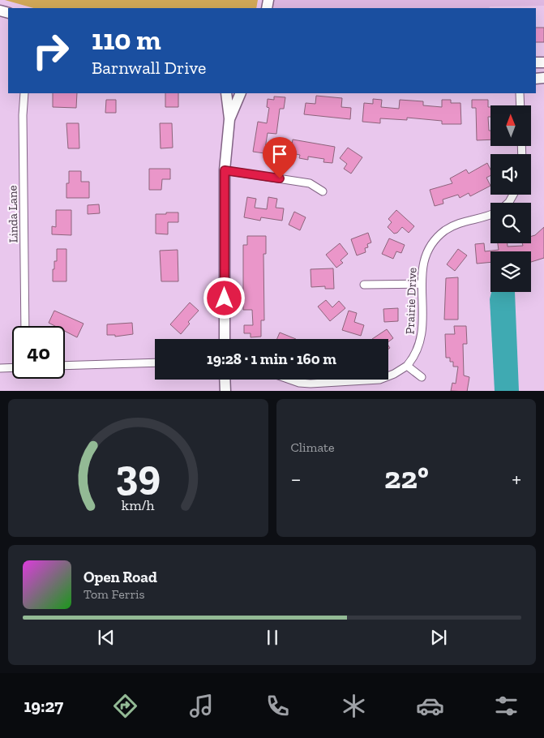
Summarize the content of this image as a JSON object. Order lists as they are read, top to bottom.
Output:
{
  "streets": {
    "street": ["Linda Lane", "Prairie Drive"]
  },
  "north": "top",
  "page": {
    "turn": ["110 m", "Barnwall Drive"],
    "limit": "40",
    "trip": "19:28 · 1 min · 160 m",
    "tile": "Climate",
    "heat": ["−", "22°", "+"],
    "song": ["Open Road", "Tom Ferris"],
    "tabs": "19:27",
    "gauge": ["39", "km/h"]
  }
}
